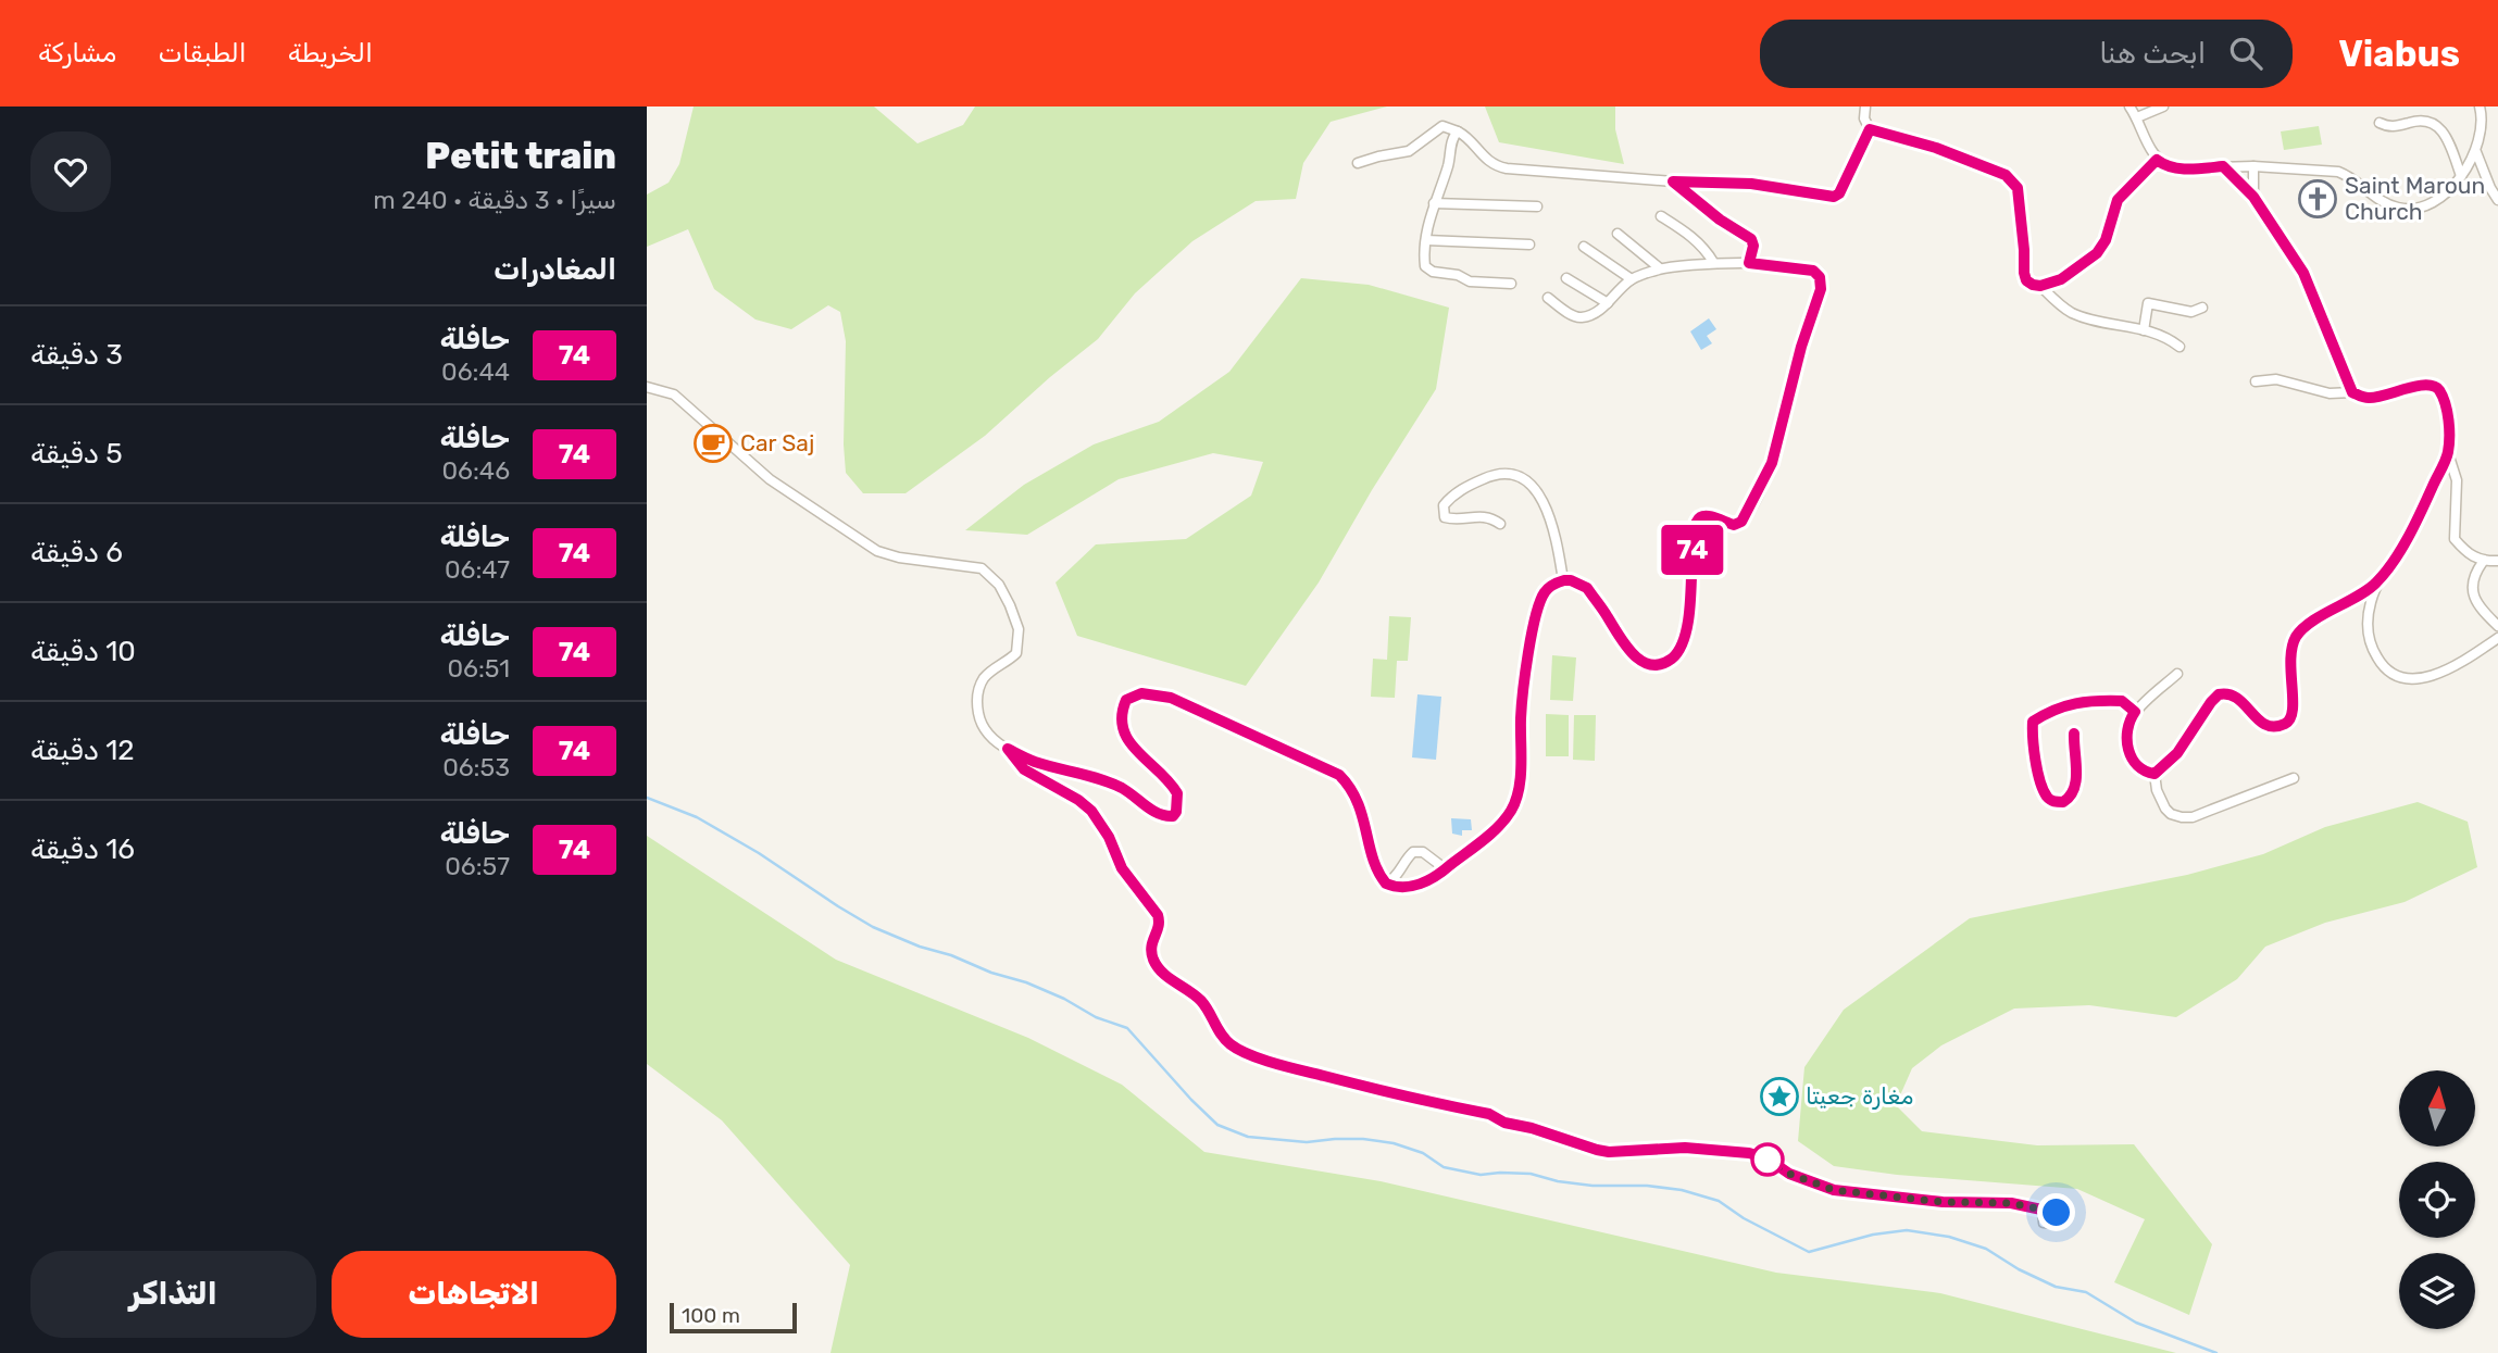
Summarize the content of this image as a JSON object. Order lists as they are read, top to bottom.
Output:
{
  "places": {
    "church": ["Saint Maroun Church"],
    "cafe": ["Car Saj"],
    "place": ["مغارة جعيتا"]
  },
  "lines": ["bus line 74"],
  "scale_bar": "100 m",
  "north": "top",
  "page": {
    "header": "Viabus",
    "search": "ابحث هنا",
    "nav": ["الخريطة", "الطبقات", "مشاركة"],
    "on_map": "74",
    "heading": [
      ["Petit train", "سيرًا · 3 دقيقة · 240 m"],
      "المغادرات"
    ],
    "list": [
      {
        "mark": "74",
        "name": "حافلة",
        "note": "06:44",
        "value": "3 دقيقة"
      },
      {
        "mark": "74",
        "name": "حافلة",
        "note": "06:46",
        "value": "5 دقيقة"
      },
      {
        "mark": "74",
        "name": "حافلة",
        "note": "06:47",
        "value": "6 دقيقة"
      },
      {
        "mark": "74",
        "name": "حافلة",
        "note": "06:51",
        "value": "10 دقيقة"
      },
      {
        "mark": "74",
        "name": "حافلة",
        "note": "06:53",
        "value": "12 دقيقة"
      },
      {
        "mark": "74",
        "name": "حافلة",
        "note": "06:57",
        "value": "16 دقيقة"
      }
    ],
    "buttons": ["الاتجاهات", "التذاكر"],
    "scale": "100 m"
  }
}
